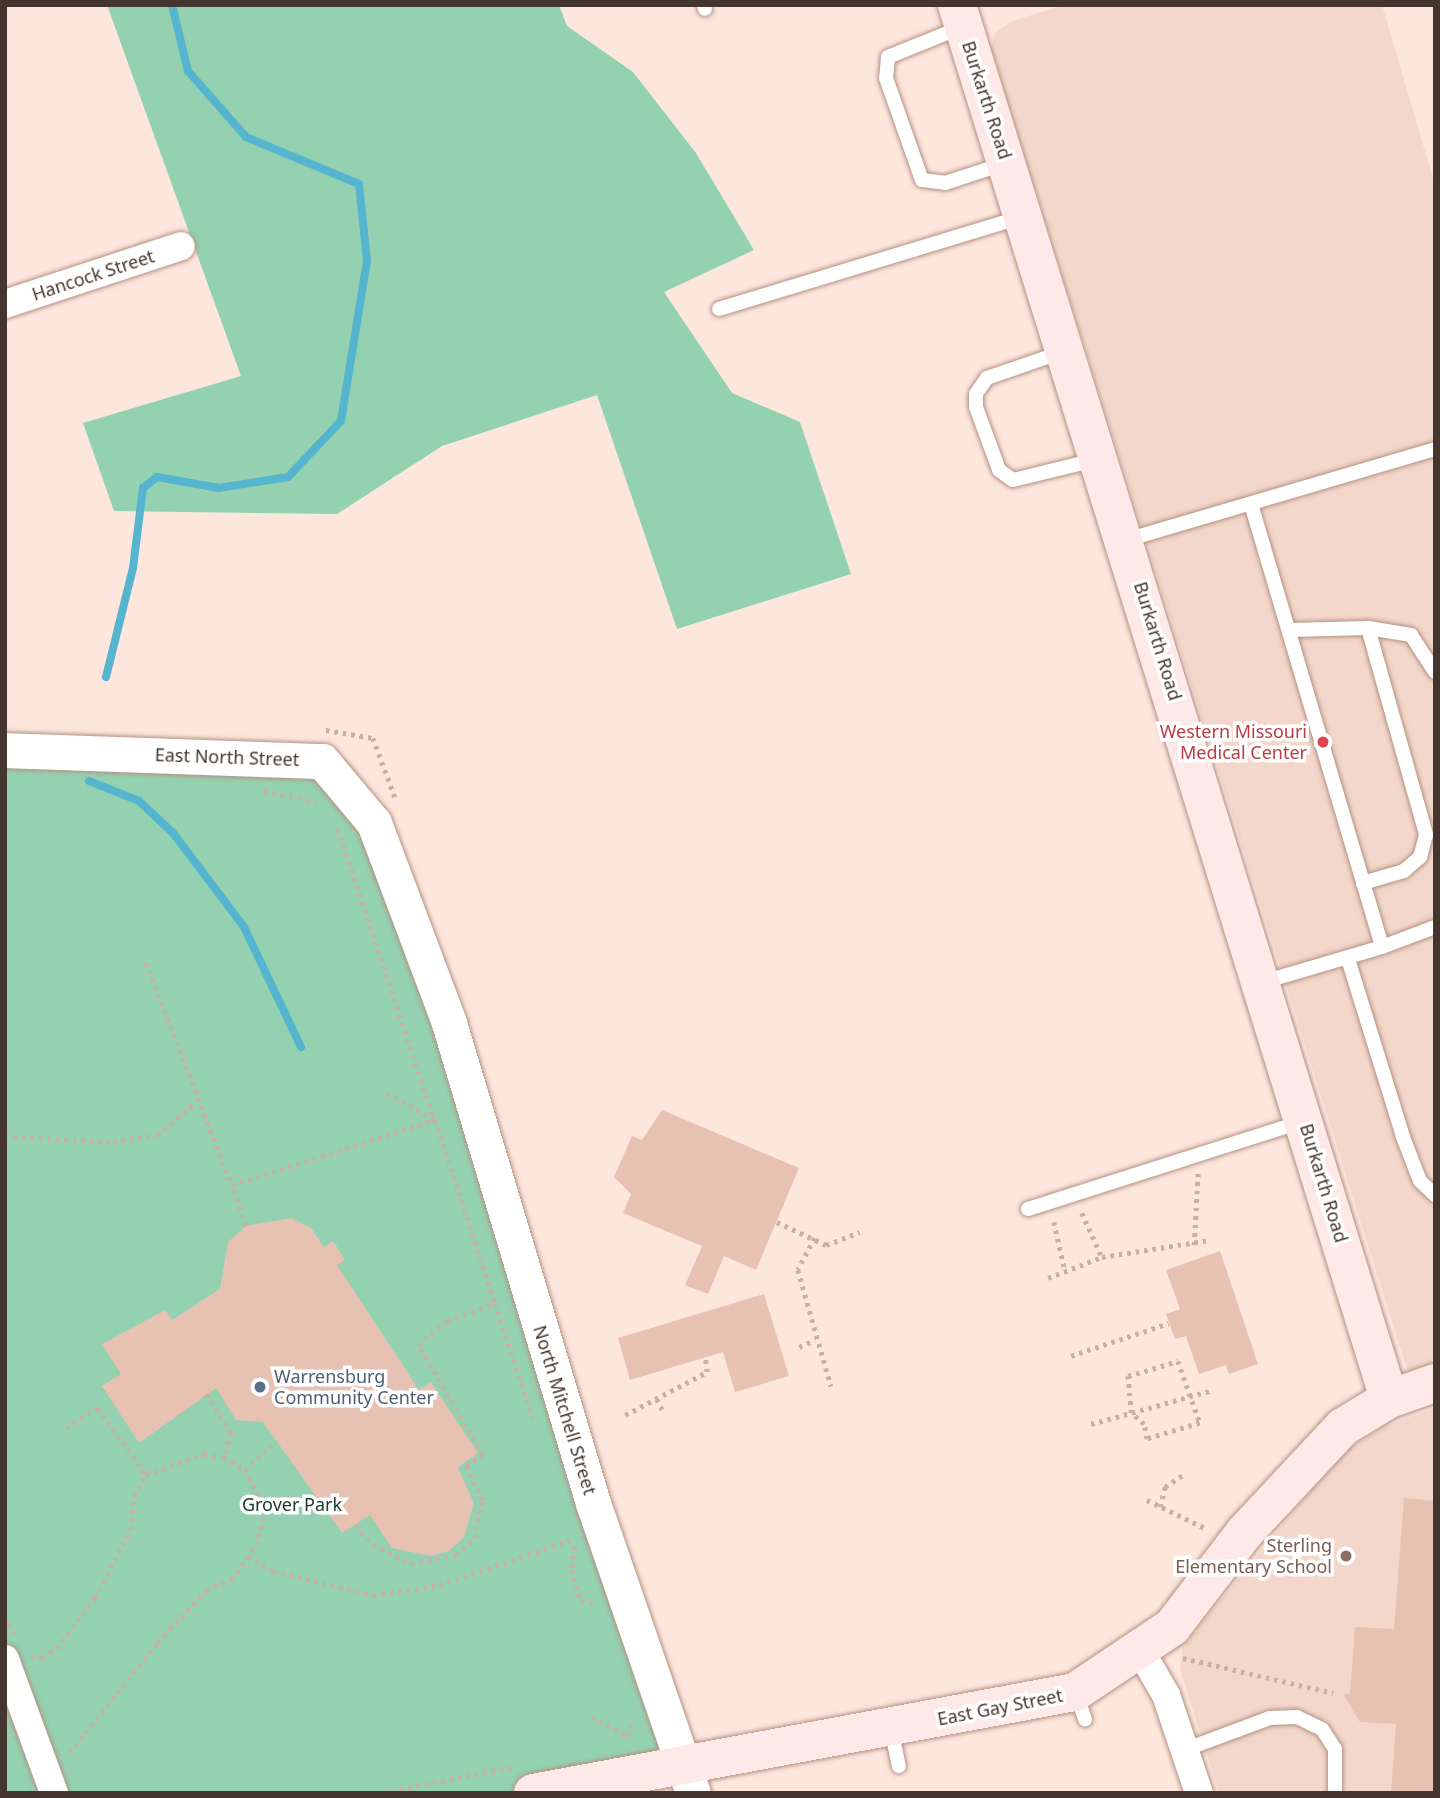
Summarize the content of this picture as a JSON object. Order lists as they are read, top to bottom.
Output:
{
  "streets": {
    "main road": ["Burkarth Road", "East Gay Street"],
    "street": ["Hancock Street", "East North Street", "North Mitchell Street"]
  },
  "crossings": [
    ["Burkarth Road", "East Gay Street"],
    ["East North Street", "North Mitchell Street"],
    ["North Mitchell Street", "East Gay Street"]
  ],
  "parks": ["Grover Park"],
  "places": ["Western Missouri Medical Center", "Warrensburg Community Center", "Sterling Elementary School"]
}
